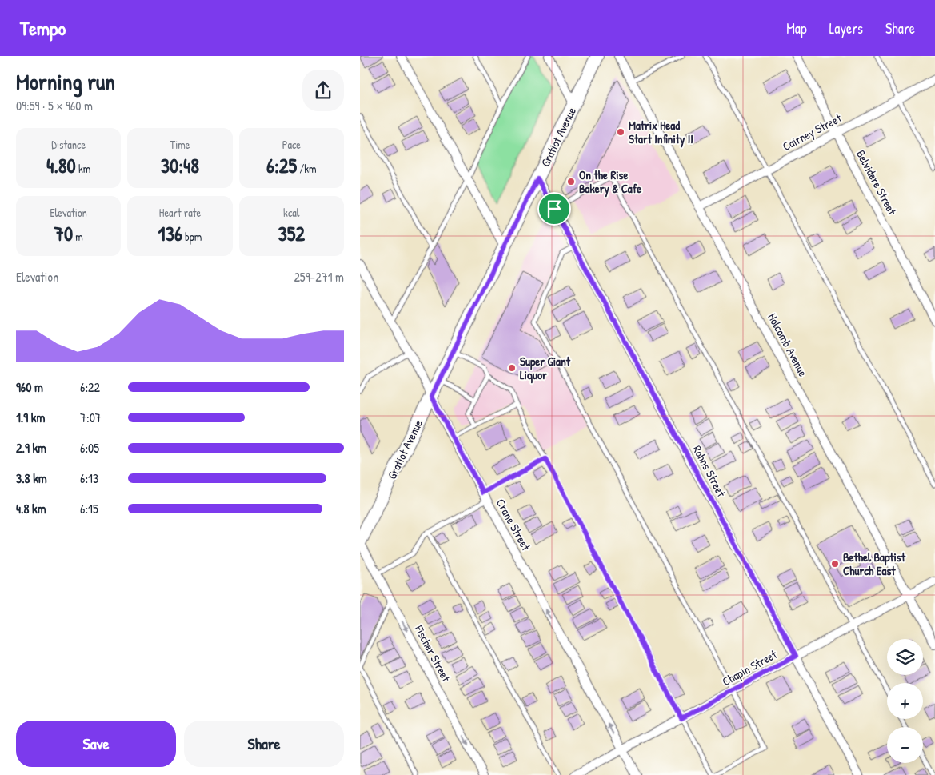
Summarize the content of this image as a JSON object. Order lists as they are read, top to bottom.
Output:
{
  "streets": {
    "main road": ["Gratiot Avenue"],
    "street": [
      "Cairney Street",
      "Belvidere Street",
      "Holcomb Avenue",
      "Rohns Street",
      "Crane Street",
      "Fischer Street",
      "Chapin Street"
    ]
  },
  "crossings": [
    ["Cairney Street", "Belvidere Street"],
    ["Cairney Street", "Holcomb Avenue"],
    ["Gratiot Avenue", "Rohns Street"],
    ["Gratiot Avenue", "Crane Street"],
    ["Gratiot Avenue", "Fischer Street"],
    ["Holcomb Avenue", "Chapin Street"],
    ["Rohns Street", "Chapin Street"],
    ["Crane Street", "Chapin Street"]
  ],
  "one_way": ["Crane Street", "Fischer Street"],
  "places": [
    "Matrix Head Start Infinity II",
    "On the Rise Bakery & Cafe",
    "Super Giant Liquor",
    "Bethel Baptist Church East"
  ],
  "page": {
    "header": "Tempo",
    "nav": ["Map", "Layers", "Share"],
    "heading": ["Morning run", "09:59 · 5 × 960 m"],
    "stats": [
      ["Distance", "4.80 km"],
      ["Time", "30:48"],
      ["Pace", "6:25 /km"],
      ["Elevation", "70 m"],
      ["Heart rate", "136 bpm"],
      ["kcal", "352"]
    ],
    "chart": ["Elevation", "259–271 m"],
    "list": [
      {
        "name": "960 m",
        "note": "6:22"
      },
      {
        "name": "1.9 km",
        "note": "7:07"
      },
      {
        "name": "2.9 km",
        "note": "6:05"
      },
      {
        "name": "3.8 km",
        "note": "6:13"
      },
      {
        "name": "4.8 km",
        "note": "6:15"
      }
    ],
    "map_buttons": ["+", "−"],
    "buttons": ["Save", "Share"]
  }
}
